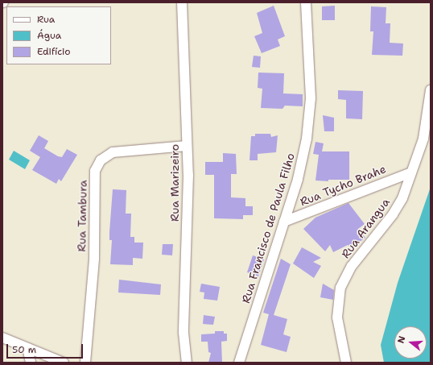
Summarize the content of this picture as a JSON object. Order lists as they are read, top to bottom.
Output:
{
  "streets": {
    "street": [
      "Rua Marizeiro",
      "Rua Tycho Brahe",
      "Rua Tambura",
      "Rua Francisco de Paula Filho",
      "Rua Arangua"
    ]
  },
  "crossings": [
    ["Rua Marizeiro", "Rua Tambura"],
    ["Rua Tycho Brahe", "Rua Francisco de Paula Filho"],
    ["Rua Tycho Brahe", "Rua Arangua"]
  ],
  "legend": ["Rua", "Água", "Edifício"],
  "scale_bar": "50 m",
  "north": "left"
}
